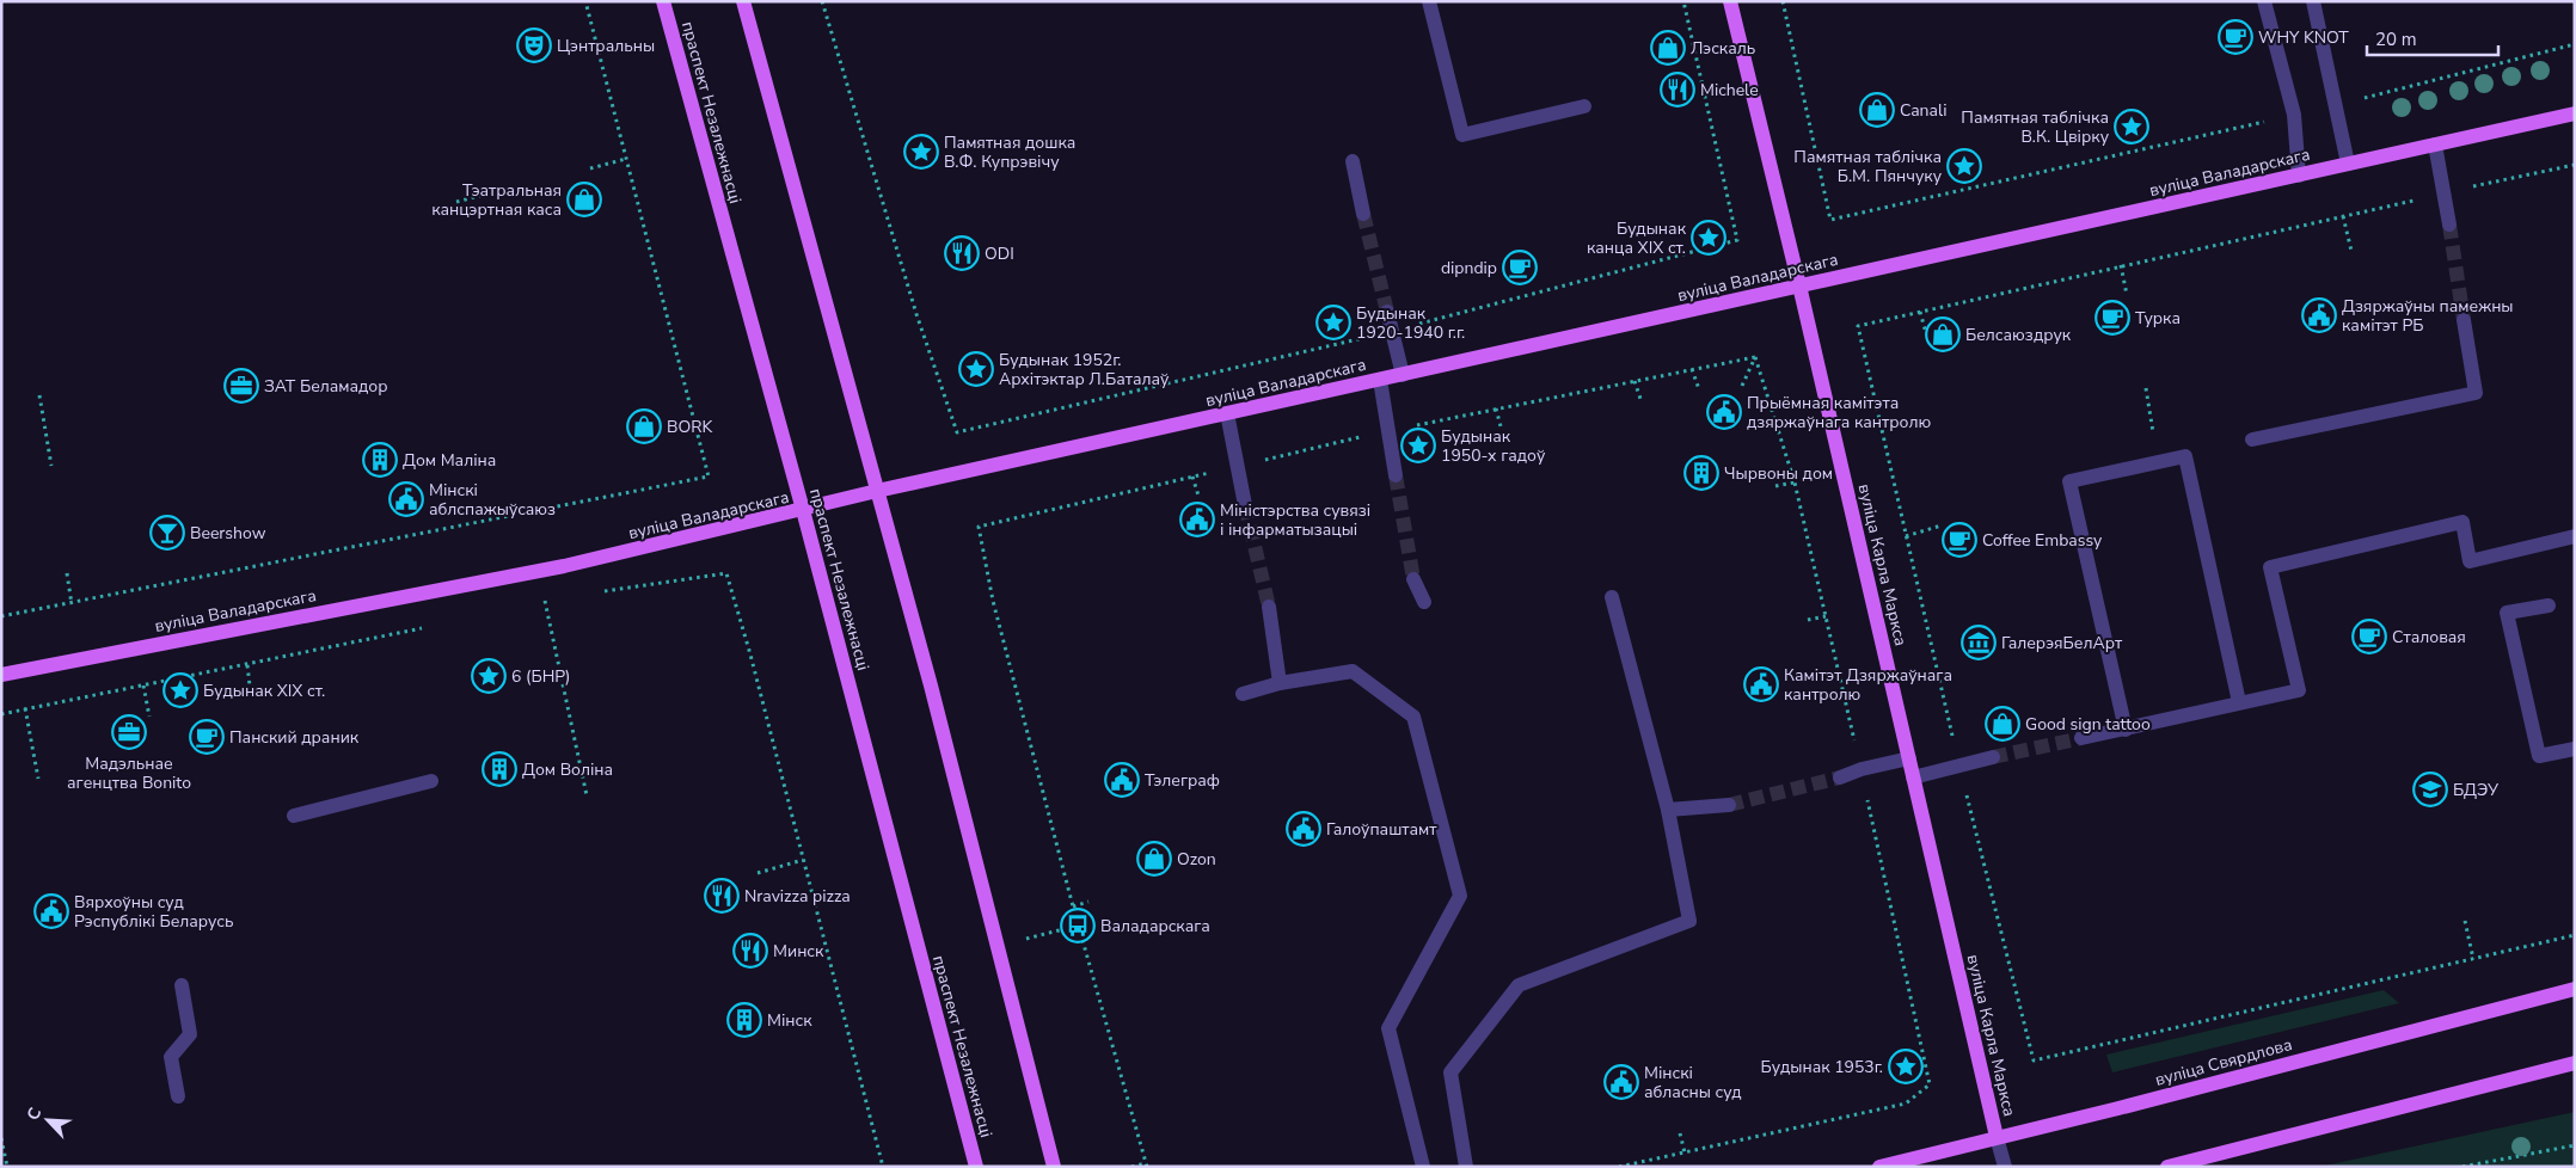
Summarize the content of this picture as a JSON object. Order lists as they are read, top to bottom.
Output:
{
  "streets": {
    "main road": [
      "праспект Незалежнасці",
      "вуліца Валадарскага",
      "вуліца Карла Маркса",
      "вуліца Свярдлова"
    ]
  },
  "crossings": [
    ["праспект Незалежнасці", "вуліца Валадарскага"],
    ["вуліца Валадарскага", "вуліца Карла Маркса"],
    ["вуліца Карла Маркса", "вуліца Свярдлова"]
  ],
  "places": {
    "cafe": [
      "WHY KNOT",
      "dipndip",
      "Турка",
      "Coffee Embassy",
      "Сталовая",
      "Панский драник"
    ],
    "theatre": ["Цэнтральны"],
    "shop": [
      "Лэскаль",
      "Canali",
      "Тэатральная канцэртная каса",
      "Белсаюздрук",
      "BORK",
      "Good sign tattoo",
      "Ozon"
    ],
    "restaurant": [
      "Michele",
      "ODI",
      "Nravizza pizza",
      "Минск"
    ],
    "place": [
      "Памятная таблічка В.К. Цвірку",
      "Памятная дошка В.Ф. Купрэвічу",
      "Памятная таблічка Б.М. Пянчуку",
      "Будынак канца ХІХ ст.",
      "Будынак 1920-1940 г.г.",
      "Будынак 1952г. Архітэктар Л.Баталаў",
      "Будынак 1950-х гадоў",
      "6 (БНР)",
      "Будынак XIX ст.",
      "Будынак 1953г."
    ],
    "public building": [
      "Дзяржаўны памежны камітэт РБ",
      "Прыёмная камітэта дзяржаўнага кантролю",
      "Мінскі аблспажыўсаюз",
      "Міністэрства сувязі і інфарматызацыі",
      "Камітэт Дзяржаўнага кантролю",
      "Тэлеграф",
      "Галоўпаштамт",
      "Вярхоўны суд Рэспублікі Беларусь",
      "Мінскі абласны суд"
    ],
    "office": ["ЗАТ Беламадор", "Мадэльнае агенцтва Bonito"],
    "building": [
      "Дом Маліна",
      "Чырвоны дом",
      "Дом Воліна",
      "Мінск"
    ],
    "bar": ["Beershow"],
    "museum": ["ГалерэяБелАрт"],
    "school or university": ["БДЭУ"],
    "bus stop": ["Валадарскага"]
  },
  "scale_bar": "20 m",
  "north": "top left"
}
